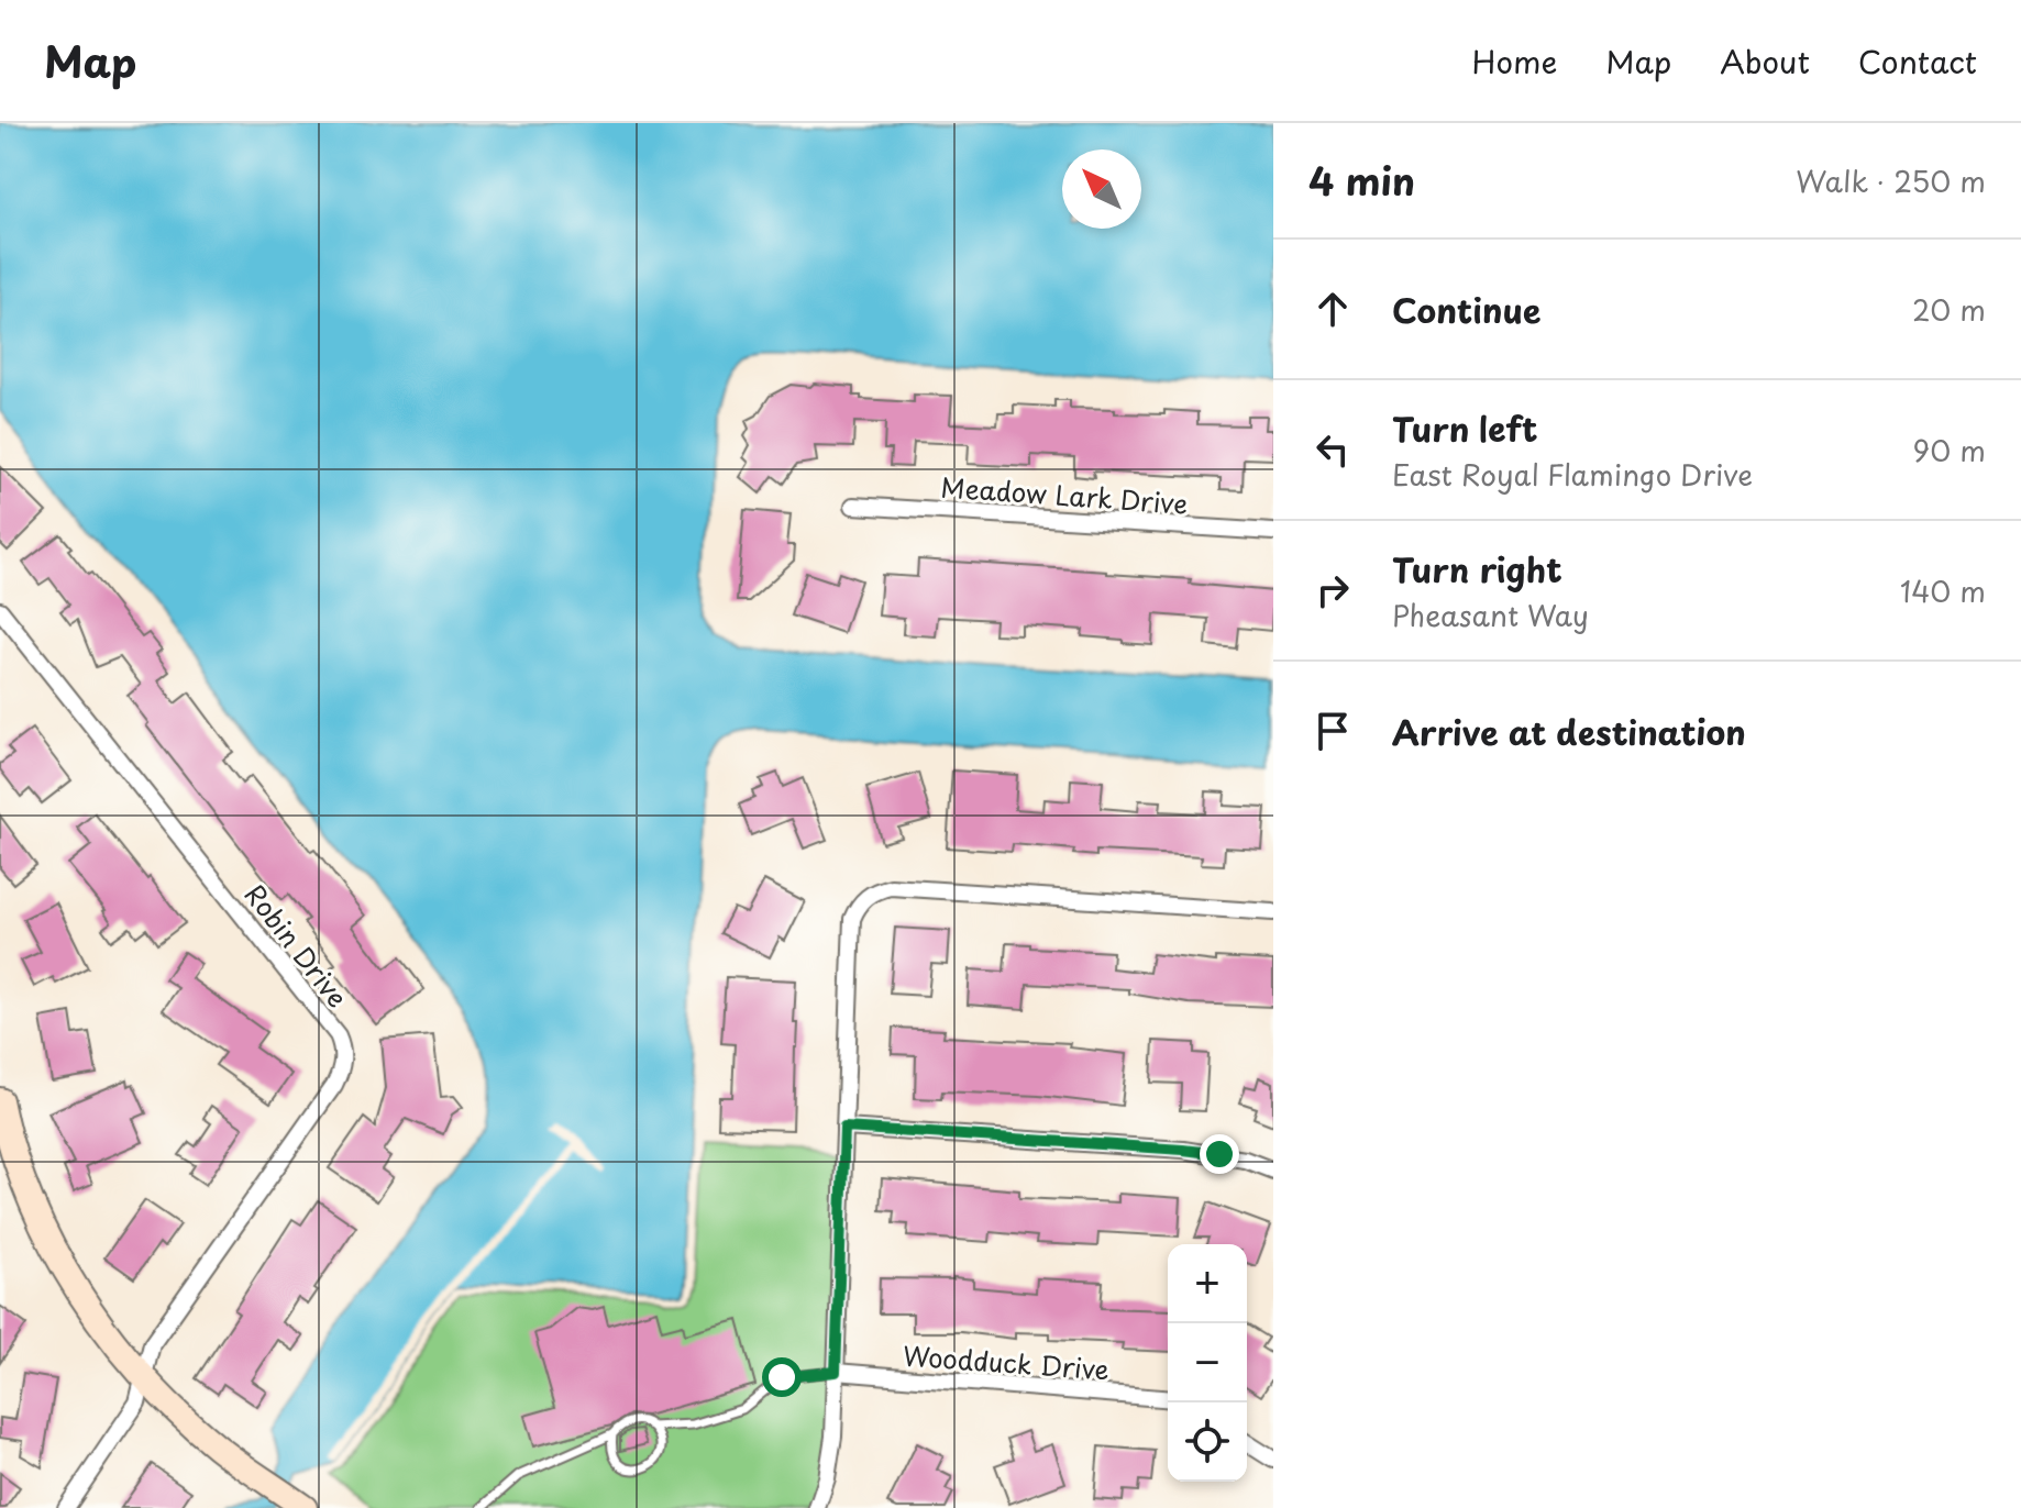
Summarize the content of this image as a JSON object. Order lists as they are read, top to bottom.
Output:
{
  "streets": {
    "street": ["Meadow Lark Drive", "Robin Drive", "Woodduck Drive"]
  },
  "north": "top left",
  "page": {
    "header": "Map",
    "nav": [
      "Home",
      "Map",
      "About",
      "Contact"
    ],
    "heading": ["4 min", "Walk · 250 m"],
    "list": [
      ["Continue", "20 m"],
      ["Turn left", "East Royal Flamingo Drive", "90 m"],
      ["Turn right", "Pheasant Way", "140 m"],
      "Arrive at destination"
    ],
    "map_buttons": ["+", "−"]
  }
}
